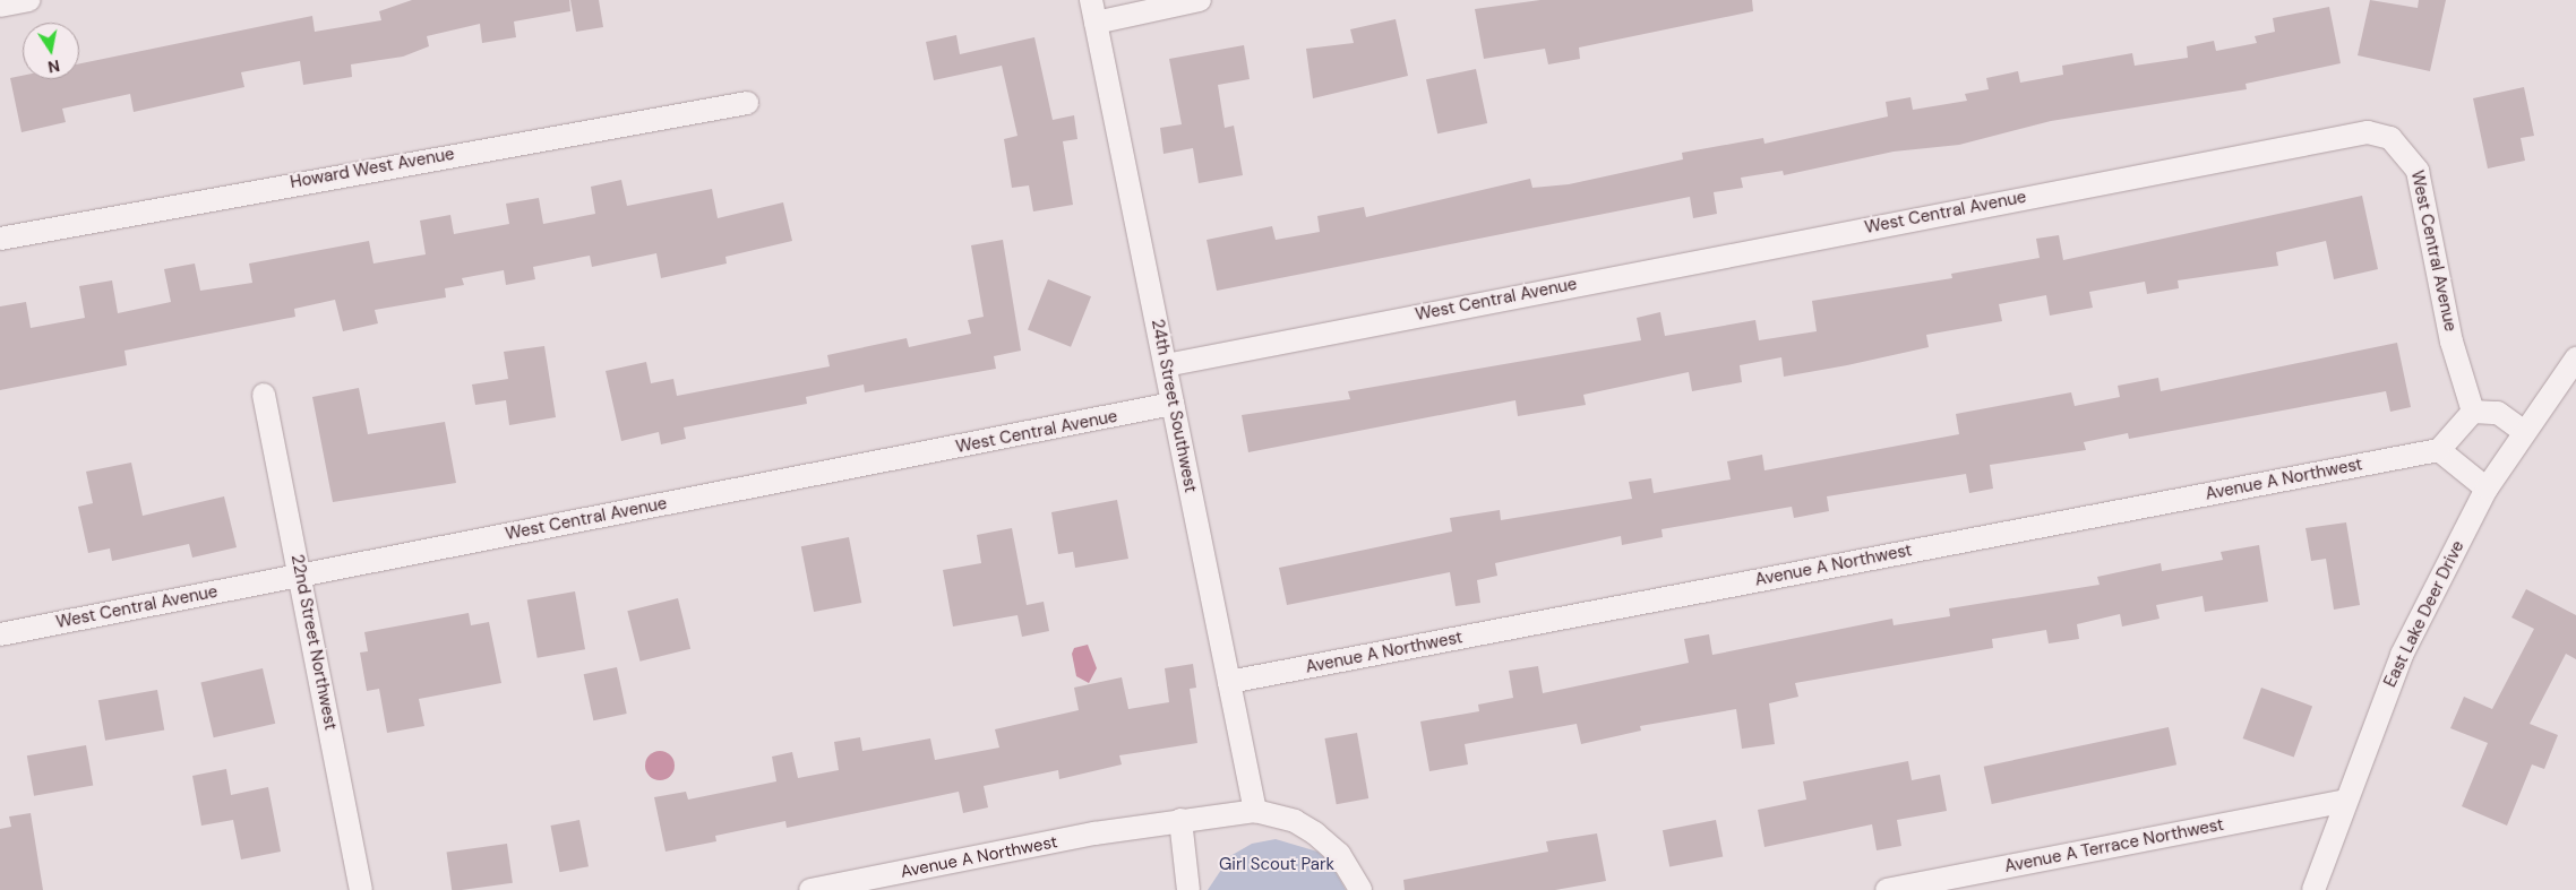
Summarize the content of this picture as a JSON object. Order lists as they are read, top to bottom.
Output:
{
  "streets": {
    "street": [
      "Howard West Avenue",
      "West Central Avenue",
      "24th Street Southwest",
      "Avenue A Northwest",
      "East Lake Deer Drive",
      "22nd Street Northwest",
      "Avenue A Terrace Northwest"
    ]
  },
  "crossings": [
    ["West Central Avenue", "24th Street Southwest"],
    ["West Central Avenue", "22nd Street Northwest"],
    ["24th Street Southwest", "Avenue A Northwest"],
    ["East Lake Deer Drive", "Avenue A Terrace Northwest"]
  ],
  "parks": ["Girl Scout Park"],
  "north": "bottom"
}
